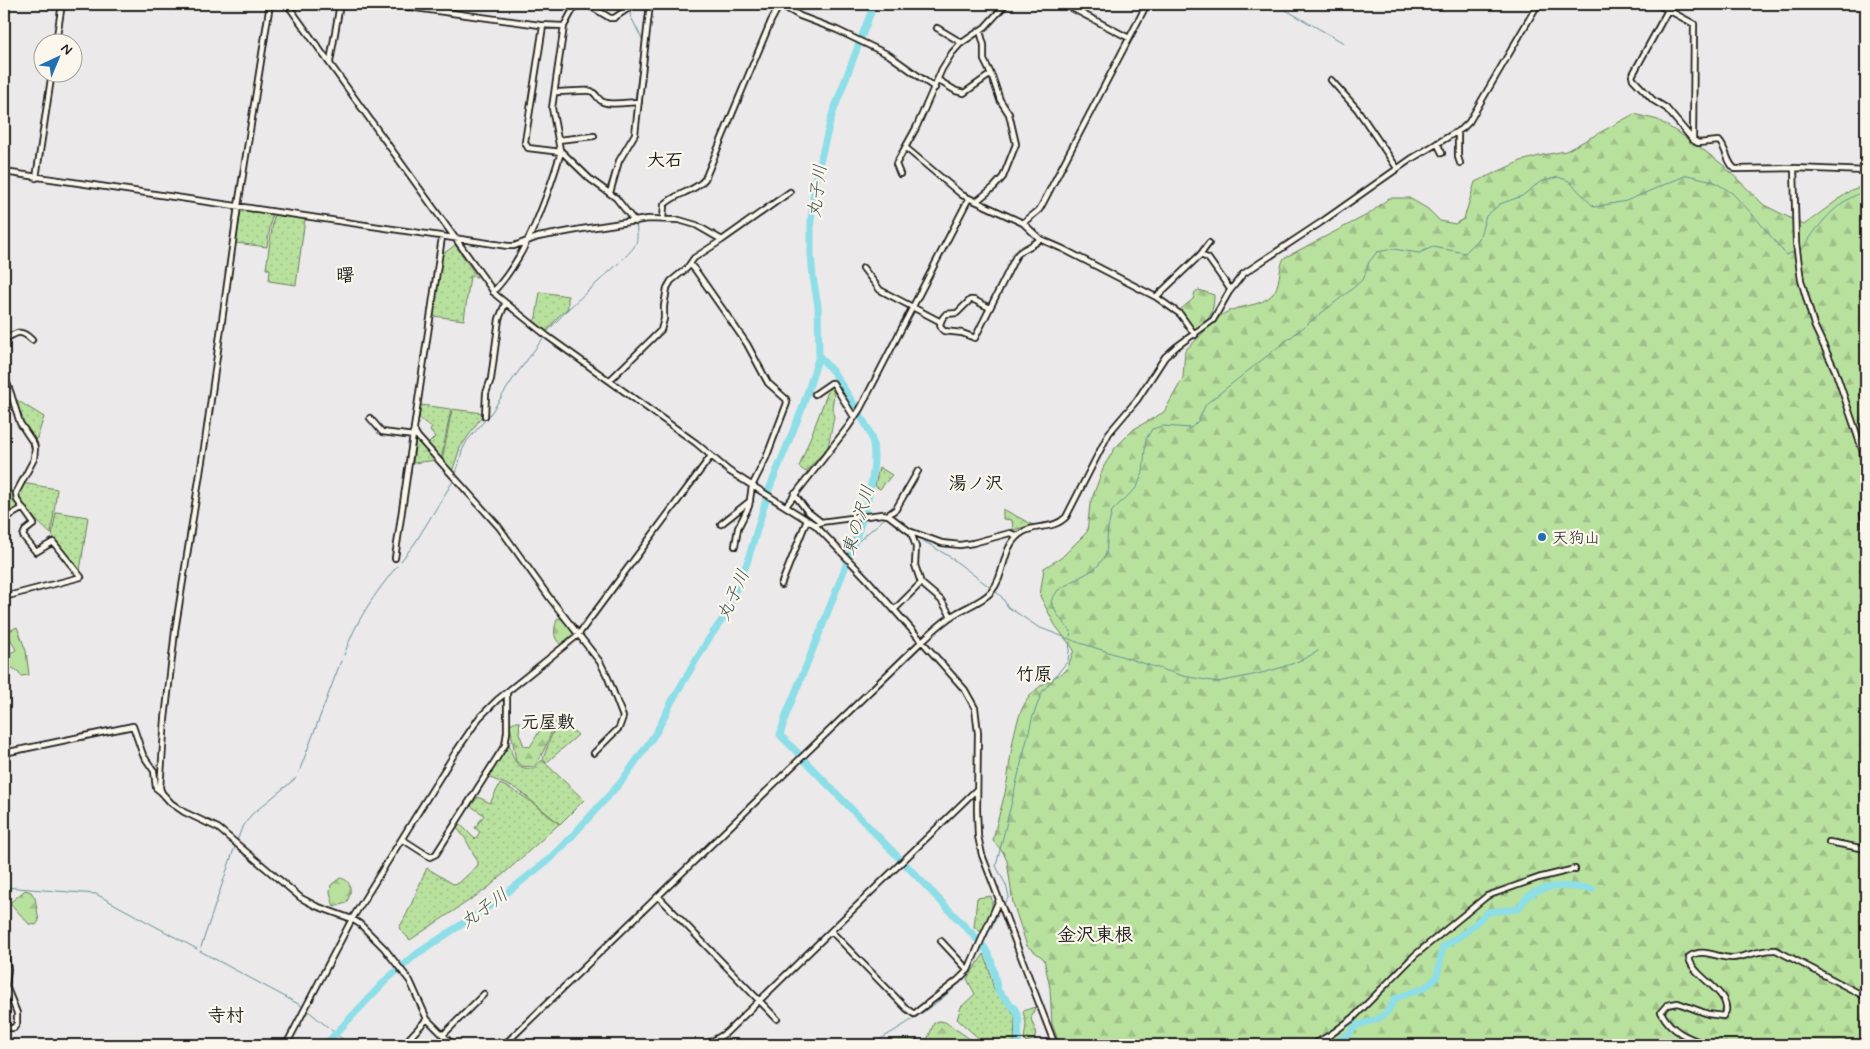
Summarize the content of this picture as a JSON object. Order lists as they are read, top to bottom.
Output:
{
  "districts": [
    "大石",
    "曙",
    "湯ノ沢",
    "竹原",
    "元屋敷",
    "金沢東根",
    "寺村"
  ],
  "water": ["丸子川", "東の沢川"],
  "places": ["天狗山"],
  "north": "top right"
}
